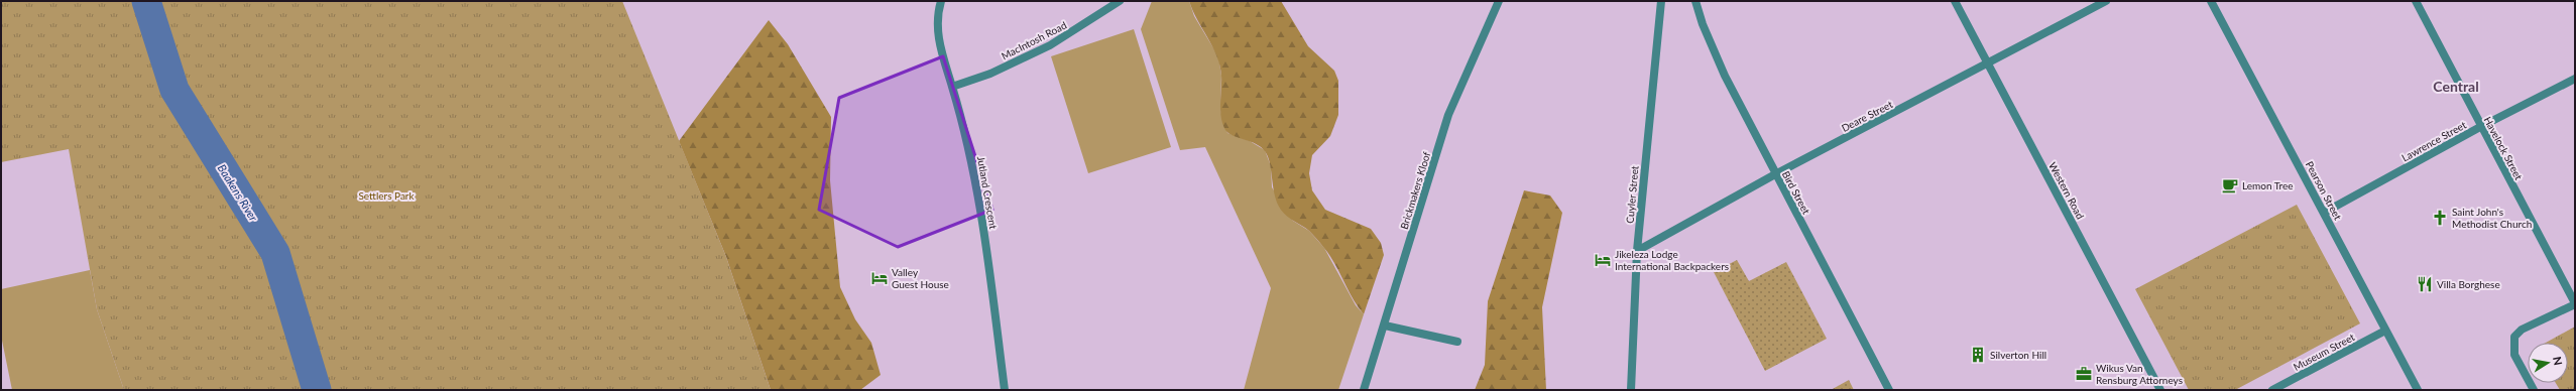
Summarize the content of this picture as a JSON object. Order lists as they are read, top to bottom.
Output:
{
  "streets": {
    "street": [
      "MacIntosh Road",
      "Deare Street",
      "Lawrence Street",
      "Havelock Street",
      "Brickmakers Kloof",
      "Western Road",
      "Pearson Street",
      "Jutland Crescent",
      "Bird Street",
      "Cuyler Street",
      "Museum Street"
    ]
  },
  "crossings": [
    ["MacIntosh Road", "Jutland Crescent"],
    ["Deare Street", "Western Road"],
    ["Deare Street", "Bird Street"],
    ["Deare Street", "Cuyler Street"],
    ["Lawrence Street", "Havelock Street"],
    ["Lawrence Street", "Pearson Street"],
    ["Pearson Street", "Museum Street"]
  ],
  "districts": ["Central"],
  "water": ["Baakens River"],
  "parks": ["Settlers Park"],
  "places": {
    "cafe": ["Lemon Tree"],
    "church": ["Saint John's Methodist Church"],
    "hotel": ["Jikeleza Lodge International Backpackers", "Valley Guest House"],
    "restaurant": ["Villa Borghese"],
    "building": ["Silverton Hill"],
    "office": ["Wikus Van Rensburg Attorneys"]
  },
  "north": "right"
}
